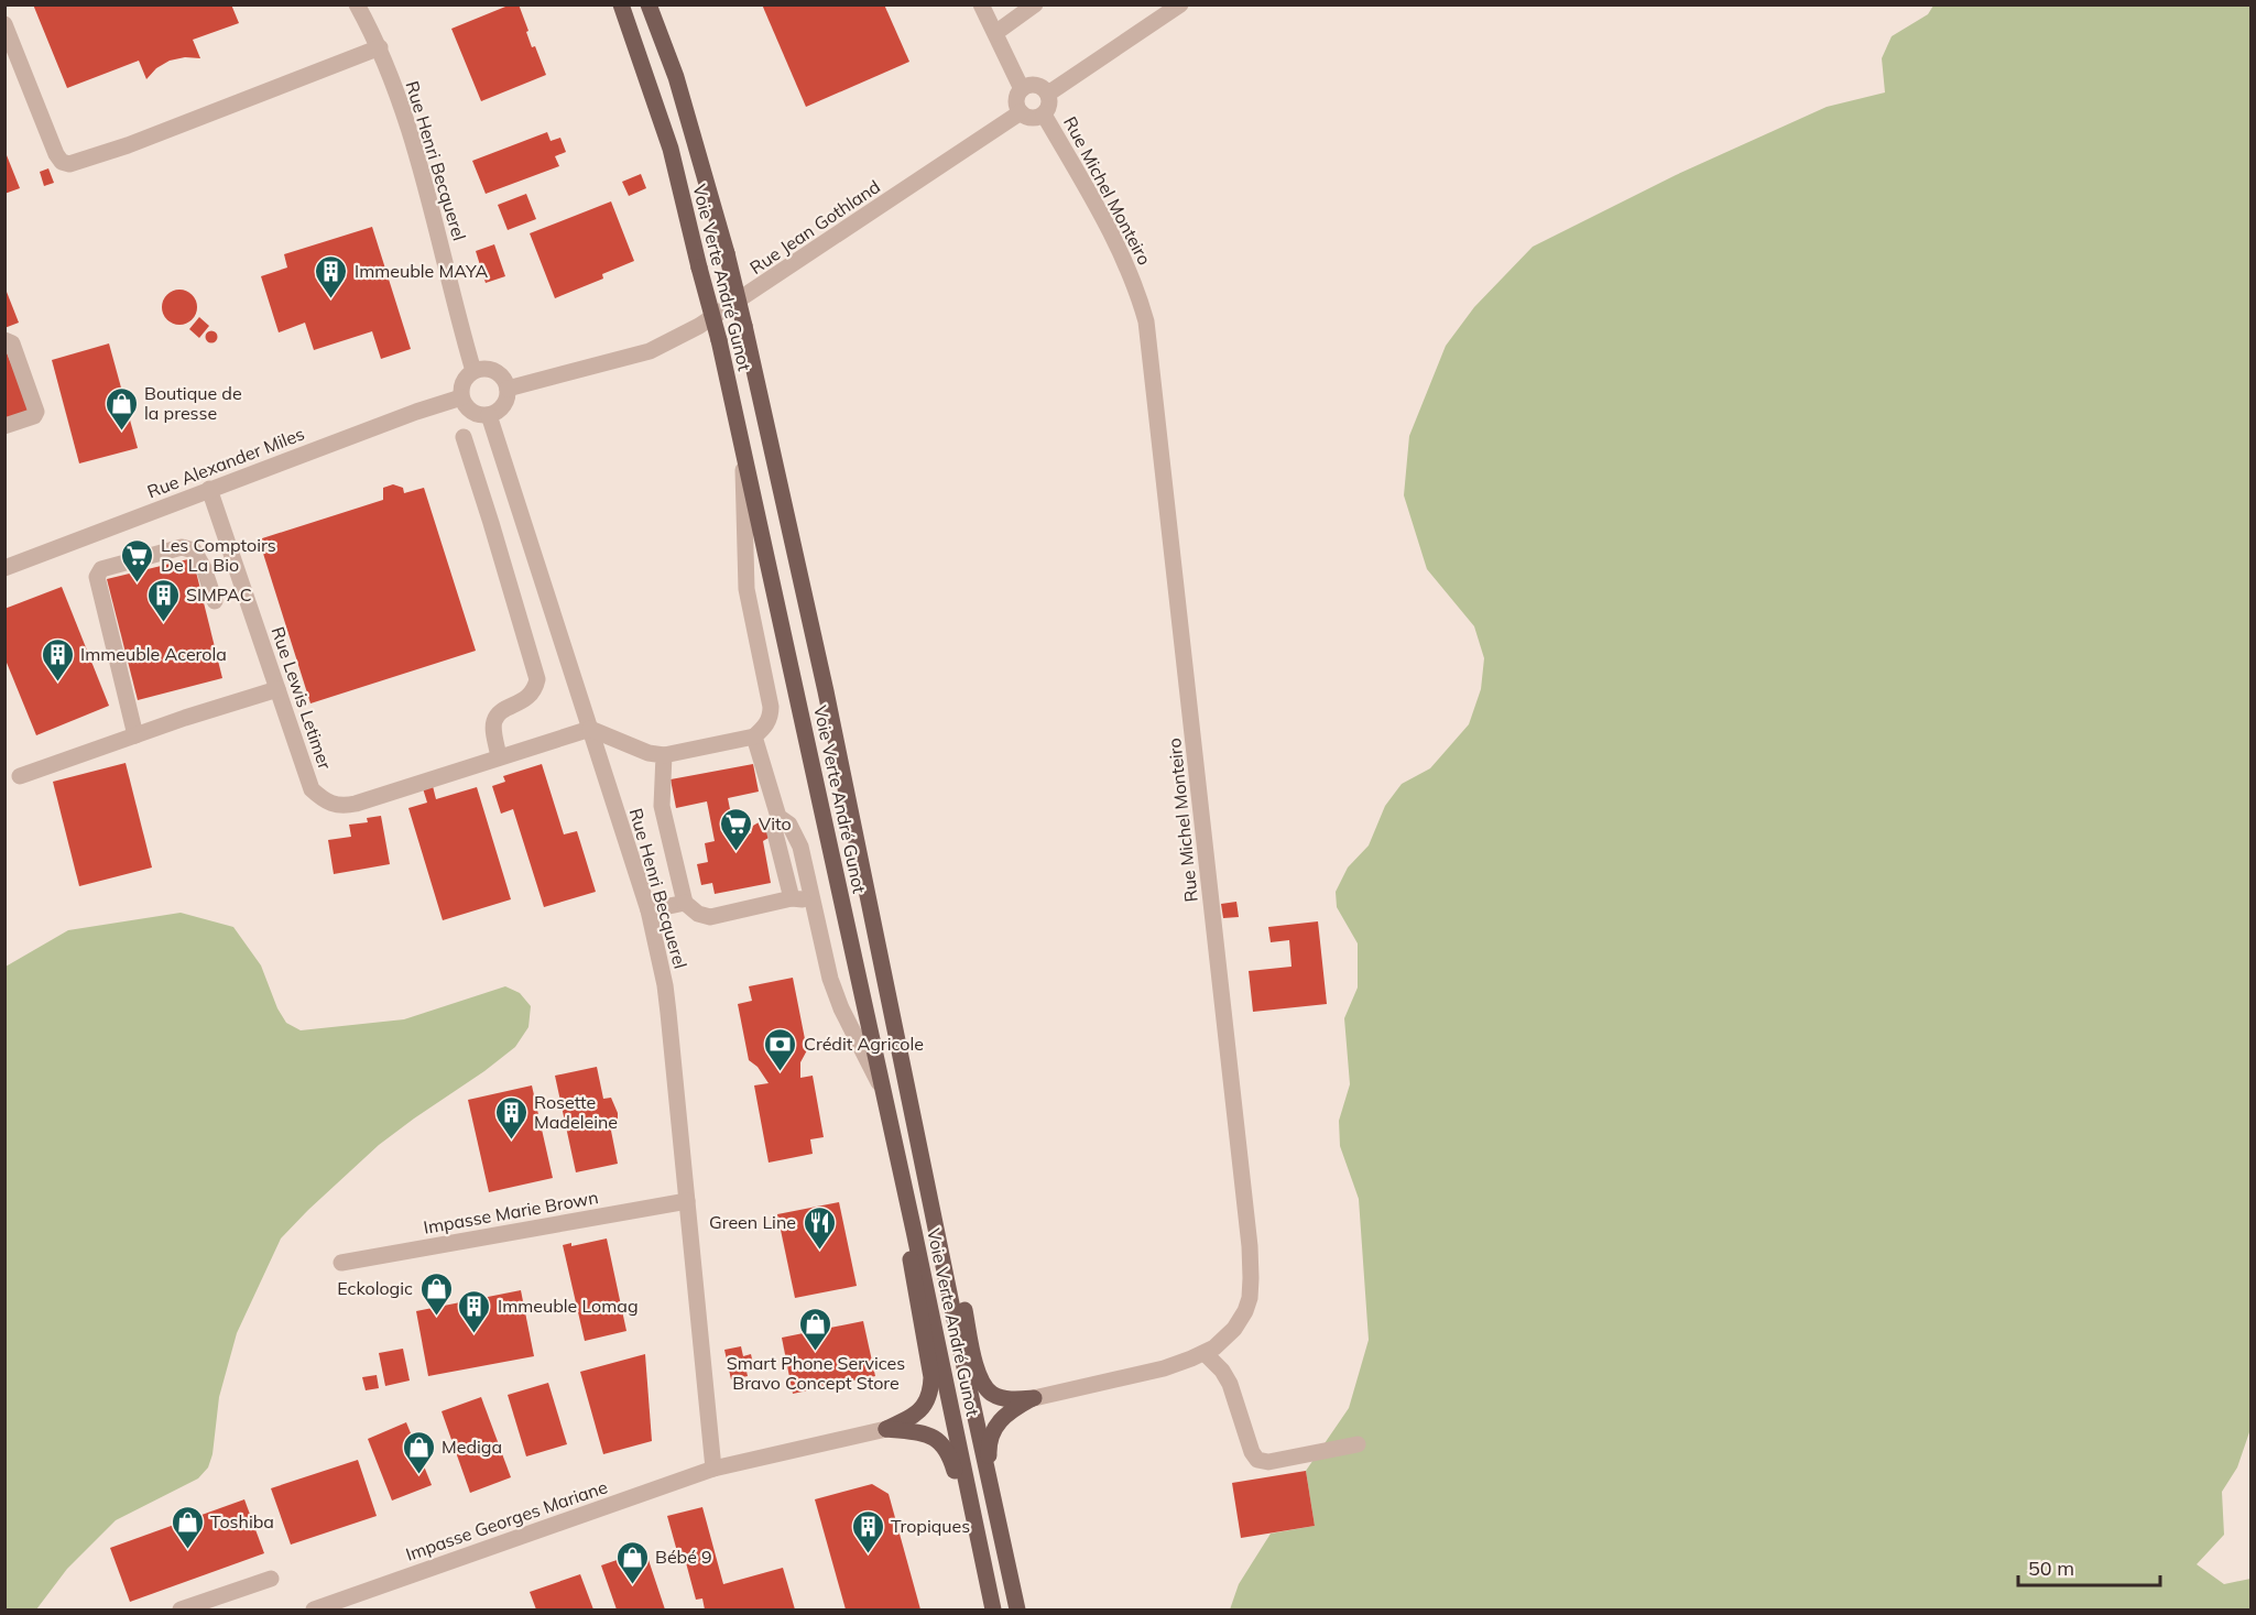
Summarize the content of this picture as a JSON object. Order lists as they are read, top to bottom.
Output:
{
  "streets": {
    "main road": ["Voie Verte André Gunot"],
    "street": [
      "Rue Henri Becquerel",
      "Rue Michel Monteiro",
      "Rue Jean Gothland",
      "Rue Alexander Miles",
      "Rue Lewis Letimer",
      "Impasse Marie Brown",
      "Impasse Georges Mariane"
    ]
  },
  "crossings": [
    ["Rue Henri Becquerel", "Rue Jean Gothland"],
    ["Rue Henri Becquerel", "Rue Alexander Miles"],
    ["Rue Henri Becquerel", "Rue Lewis Letimer"],
    ["Rue Henri Becquerel", "Impasse Marie Brown"],
    ["Rue Henri Becquerel", "Impasse Georges Mariane"],
    ["Rue Michel Monteiro", "Rue Jean Gothland"],
    ["Rue Jean Gothland", "Rue Alexander Miles"],
    ["Rue Alexander Miles", "Rue Lewis Letimer"]
  ],
  "places": {
    "building": [
      "Immeuble MAYA",
      "SIMPAC",
      "Immeuble Acerola",
      "Rosette Madeleine",
      "Immeuble Lomag",
      "Tropiques"
    ],
    "shop": [
      "Boutique de la presse",
      "Eckologic",
      "Smart Phone Services Bravo Concept Store",
      "Mediga",
      "Toshiba",
      "Bébé 9"
    ],
    "supermarket": ["Les Comptoirs De La Bio", "Vito"],
    "bank": ["Crédit Agricole"],
    "restaurant": ["Green Line"]
  },
  "scale_bar": "50 m"
}
